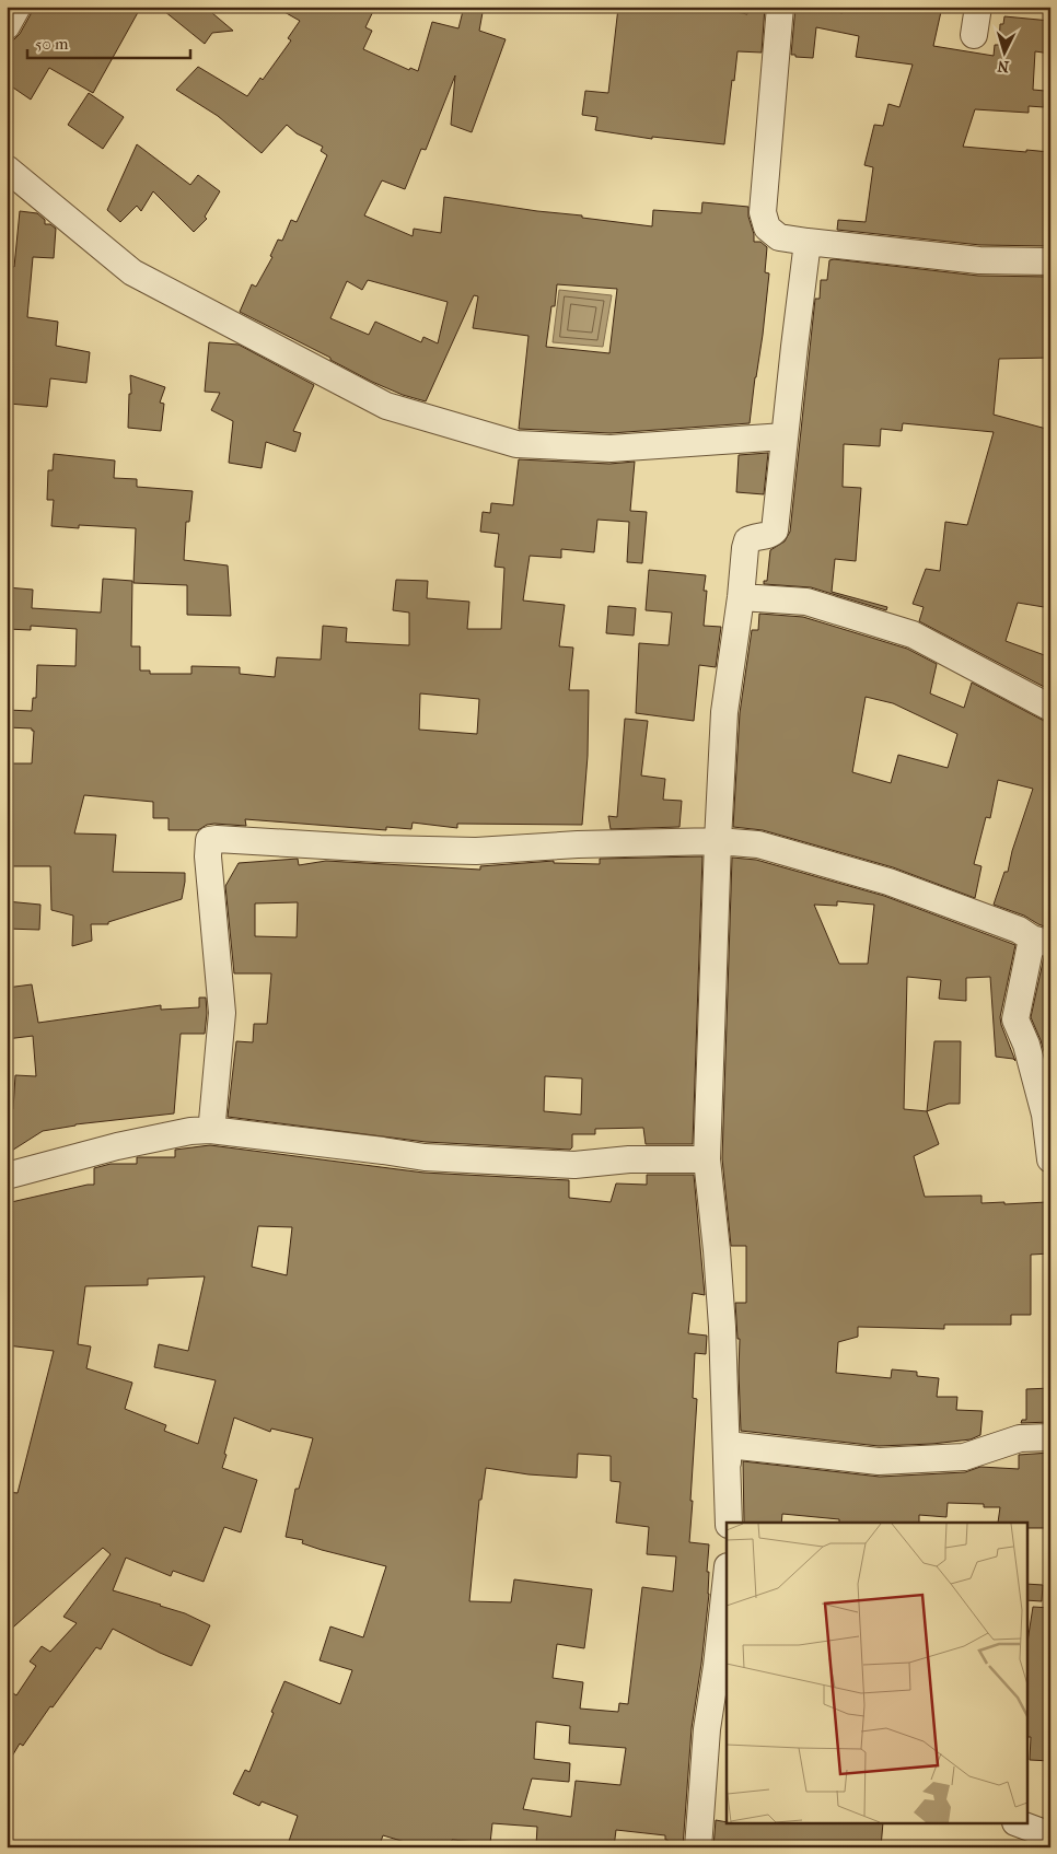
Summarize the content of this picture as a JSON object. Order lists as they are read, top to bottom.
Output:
{
  "scale_bar": "50 m",
  "north": "bottom"
}
